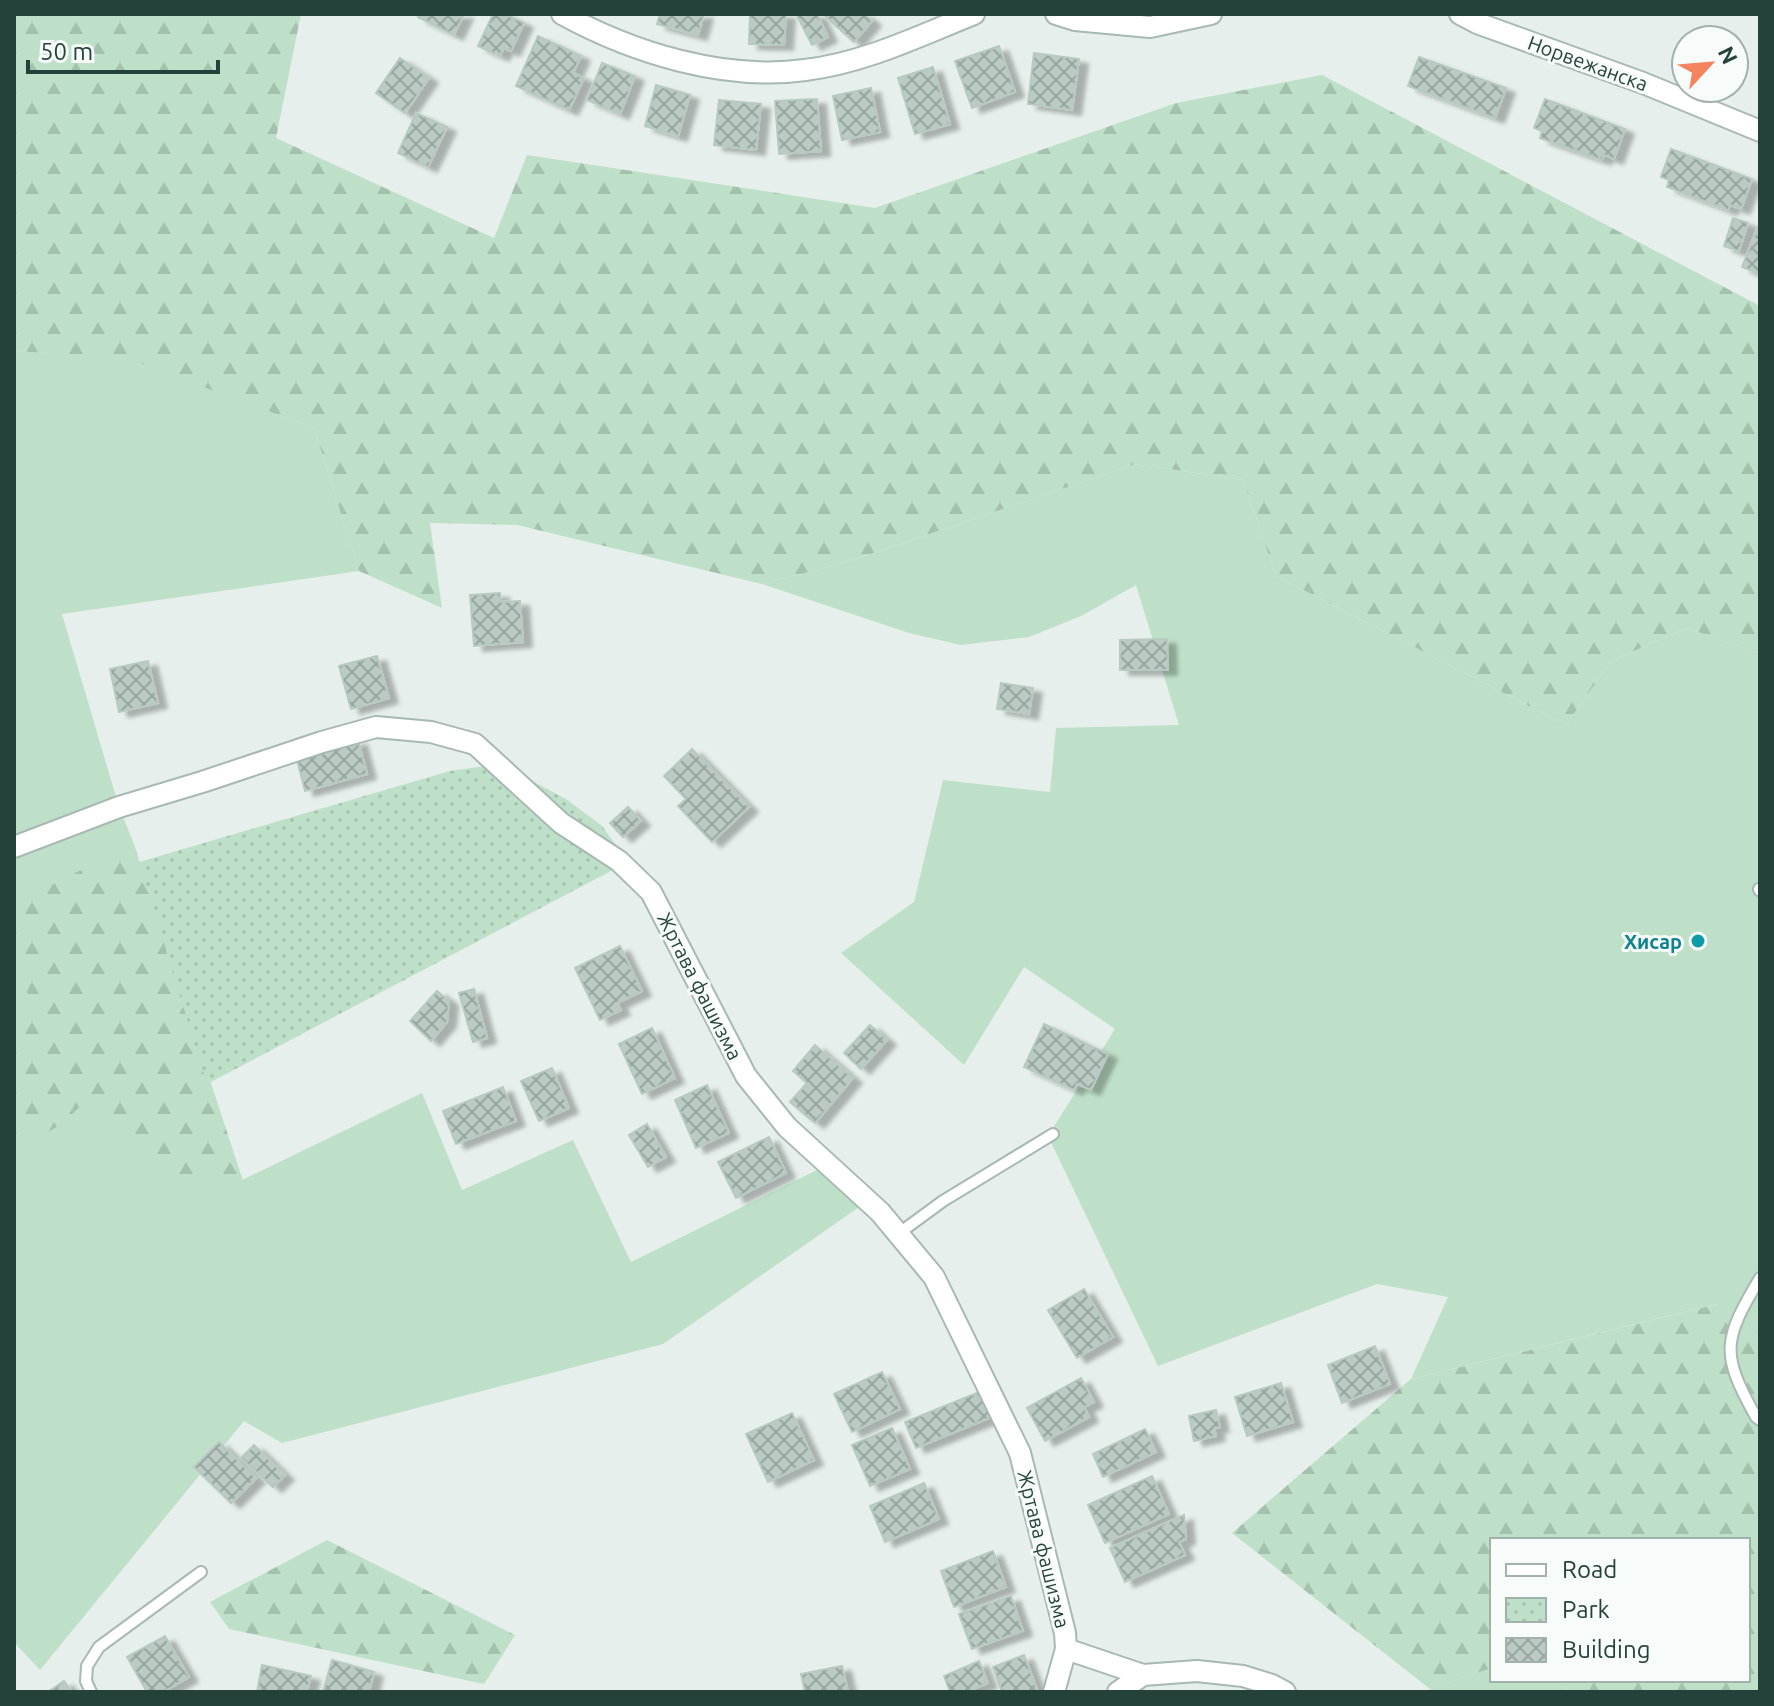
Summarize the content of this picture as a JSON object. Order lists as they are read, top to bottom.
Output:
{
  "streets": {
    "street": ["Норвежанска", "Жртава фашизма"]
  },
  "places": ["Хисар"],
  "legend": ["Road", "Park", "Building"],
  "scale_bar": "50 m",
  "north": "top right"
}
